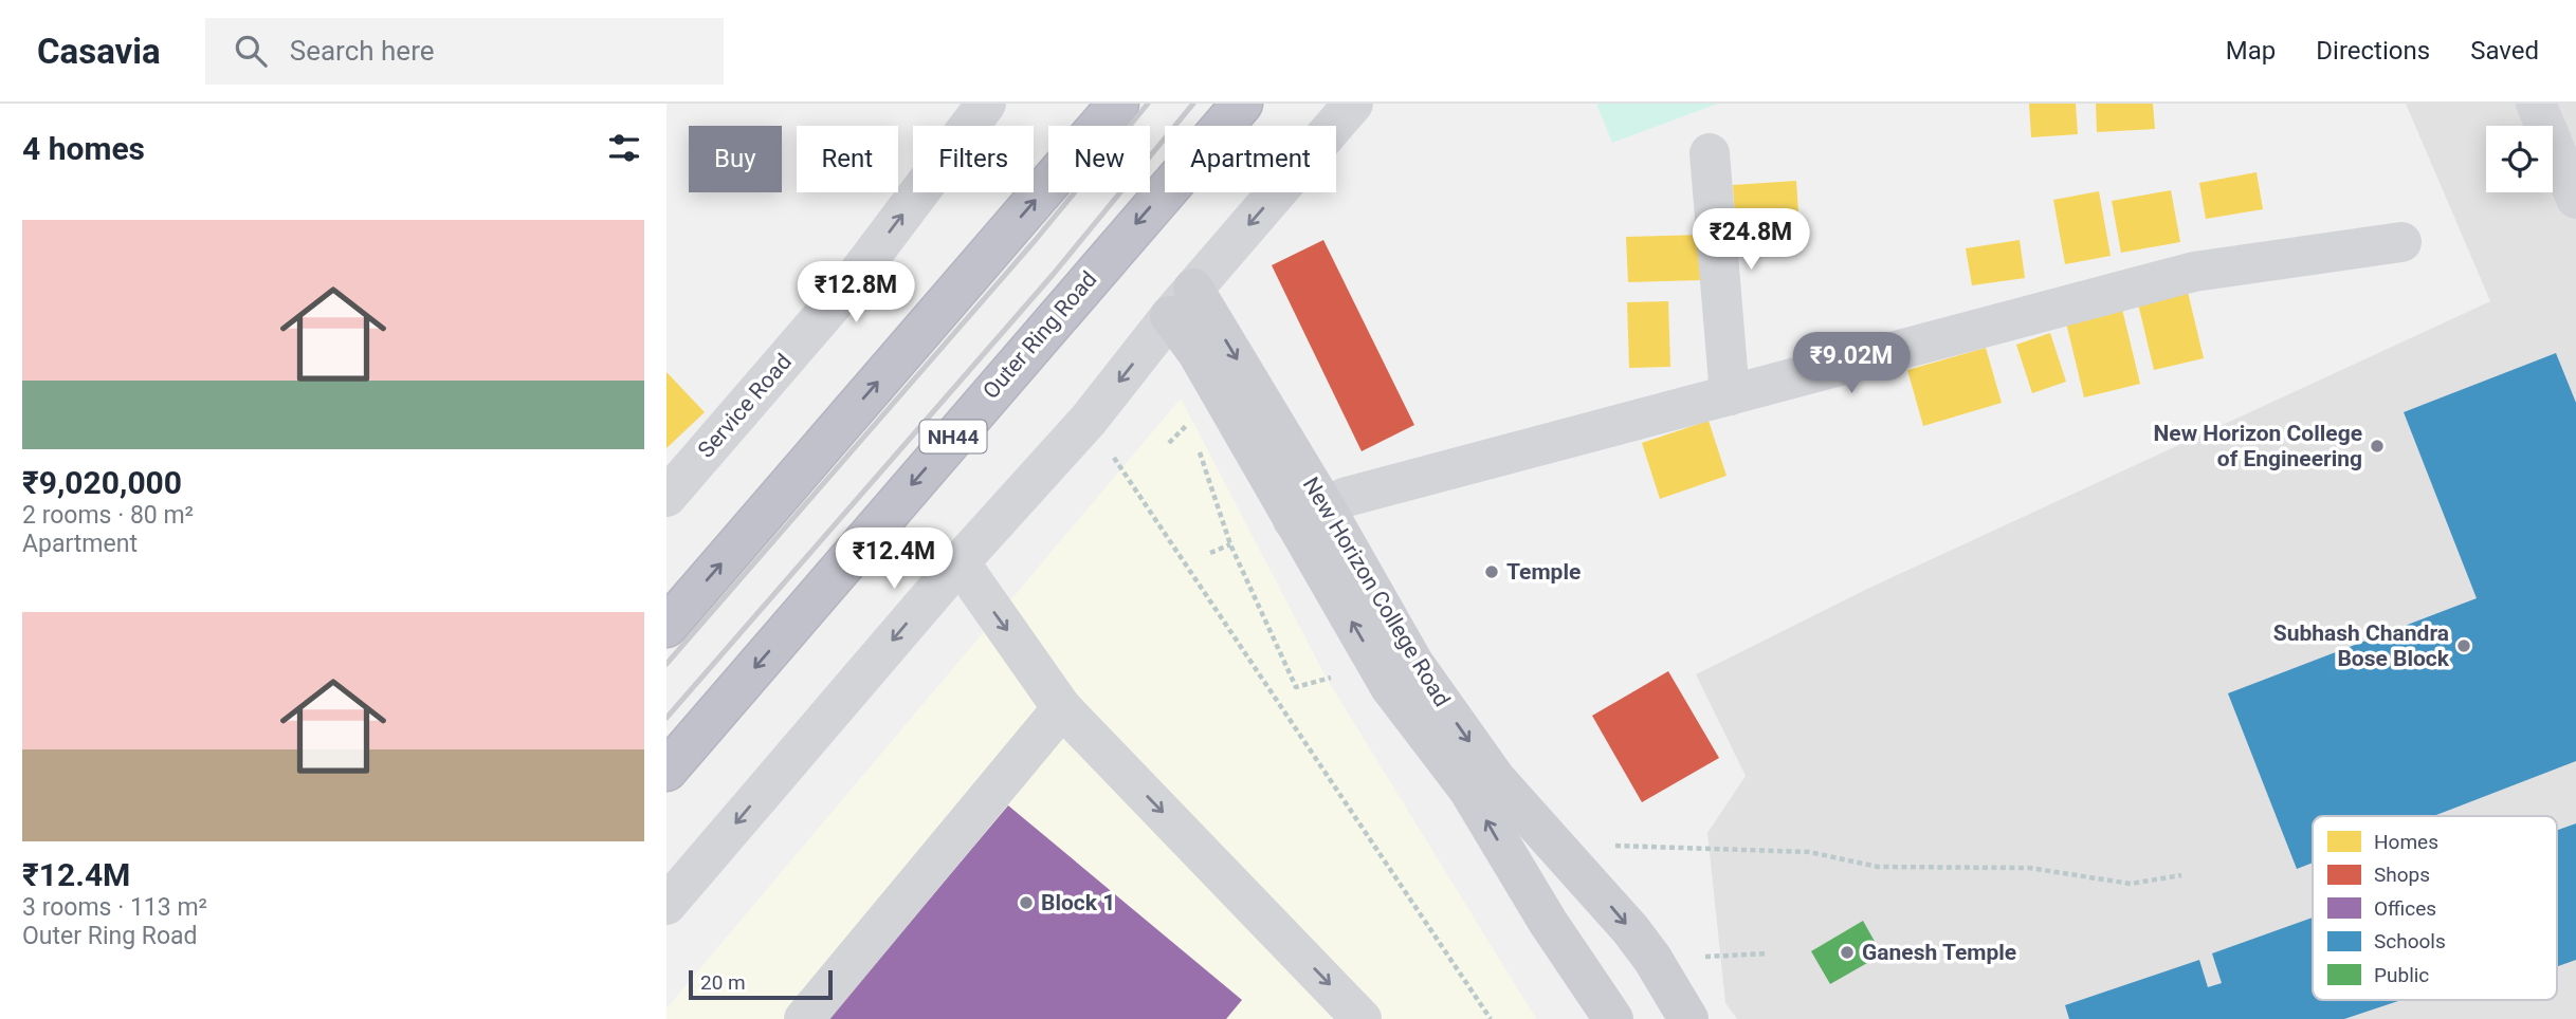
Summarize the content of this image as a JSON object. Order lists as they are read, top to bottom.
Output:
{
  "streets": {
    "highway": ["Outer Ring Road", "NH44"],
    "main road": ["New Horizon College Road"],
    "street": ["Service Road"]
  },
  "places": [
    "New Horizon College of Engineering",
    "Temple",
    "Subhash Chandra Bose Block",
    "Block 1",
    "Ganesh Temple"
  ],
  "legend": [
    "Homes",
    "Shops",
    "Offices",
    "Schools",
    "Public"
  ],
  "scale_bar": "20 m",
  "page": {
    "header": "Casavia",
    "search": "Search here",
    "nav": ["Map", "Directions", "Saved"],
    "heading": "4 homes",
    "chip": [
      "Buy",
      "Rent",
      "Filters",
      "New",
      "Apartment"
    ],
    "list": [
      {
        "name": "₹9,020,000",
        "note": "2 rooms · 80 m² · Apartment"
      },
      {
        "name": "₹12.4M",
        "note": "3 rooms · 113 m² · Outer Ring Road"
      }
    ],
    "price": [
      "₹24.8M",
      "₹12.8M",
      "₹9.02M",
      "₹12.4M"
    ],
    "scale": "20 m"
  }
}
